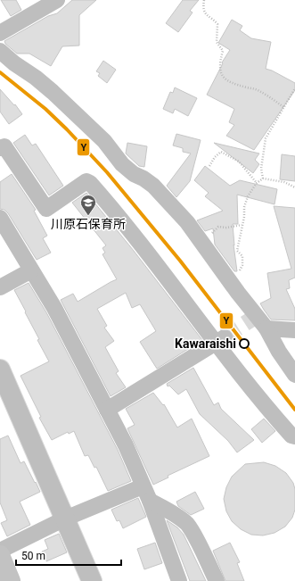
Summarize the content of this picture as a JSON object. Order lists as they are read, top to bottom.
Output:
{
  "places": {
    "school or university": ["川原石保育所"],
    "other": ["Kawaraishi"]
  },
  "lines": ["transit line Y"],
  "scale_bar": "50 m"
}
